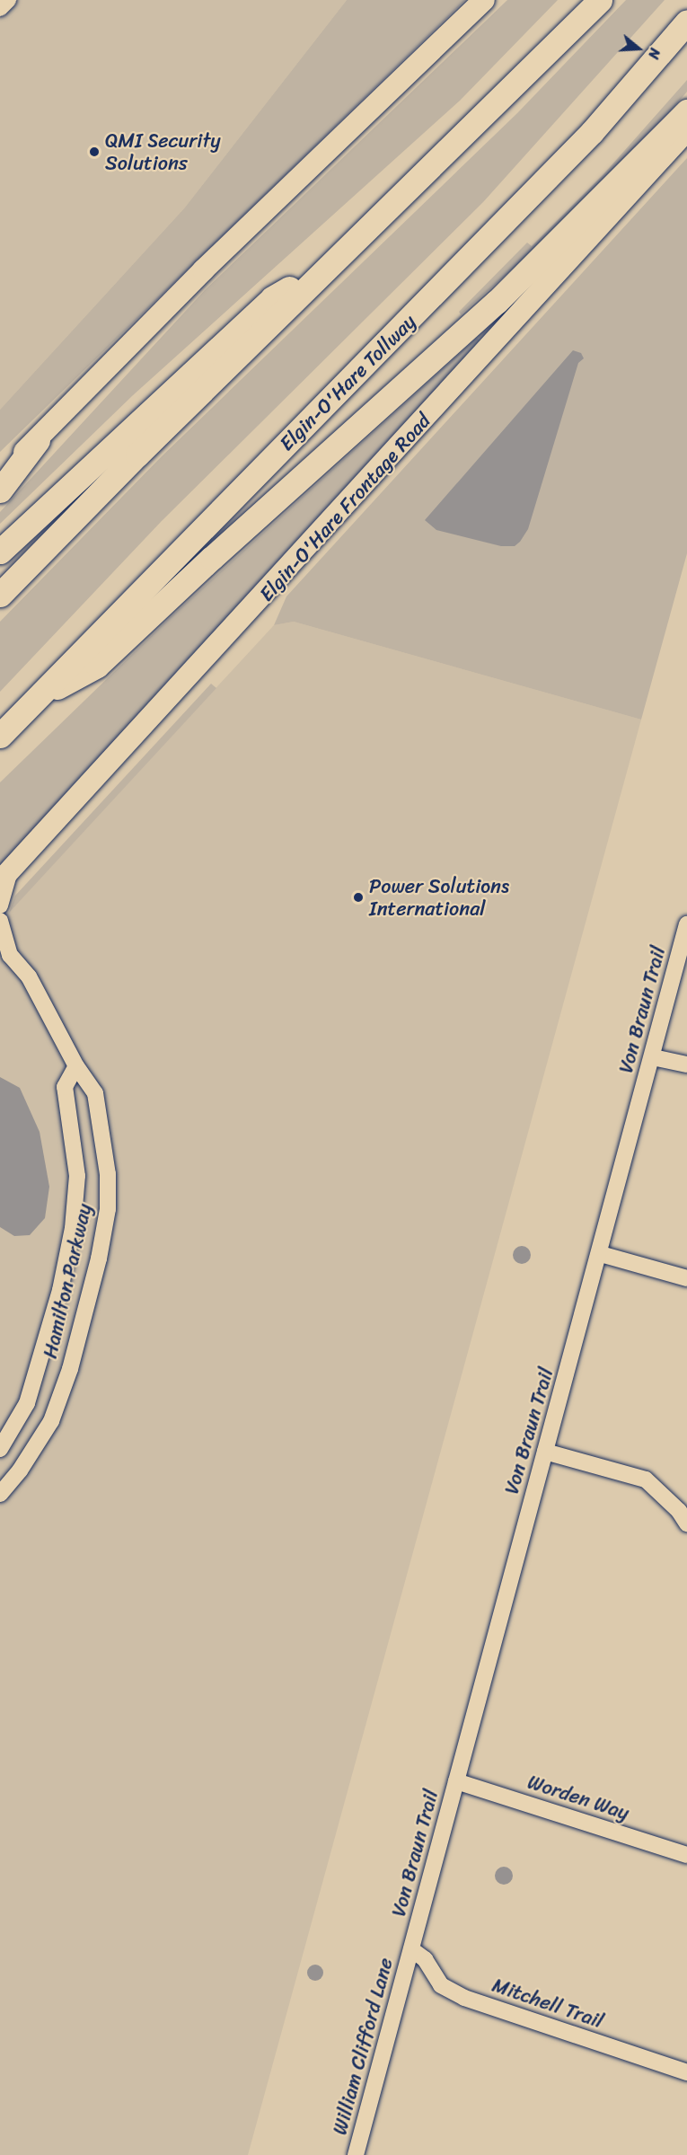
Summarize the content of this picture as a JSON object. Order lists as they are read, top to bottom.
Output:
{
  "streets": {
    "highway": ["Elgin-O'Hare Tollway"],
    "main road": ["Elgin-O'Hare Frontage Road"],
    "street": [
      "Von Braun Trail",
      "Hamilton Parkway",
      "Worden Way",
      "Mitchell Trail",
      "William Clifford Lane"
    ]
  },
  "crossings": [
    ["Von Braun Trail", "Worden Way"],
    ["Von Braun Trail", "Mitchell Trail"],
    ["Von Braun Trail", "William Clifford Lane"],
    ["Mitchell Trail", "William Clifford Lane"]
  ],
  "places": ["QMI Security Solutions", "Power Solutions International"],
  "north": "right"
}
